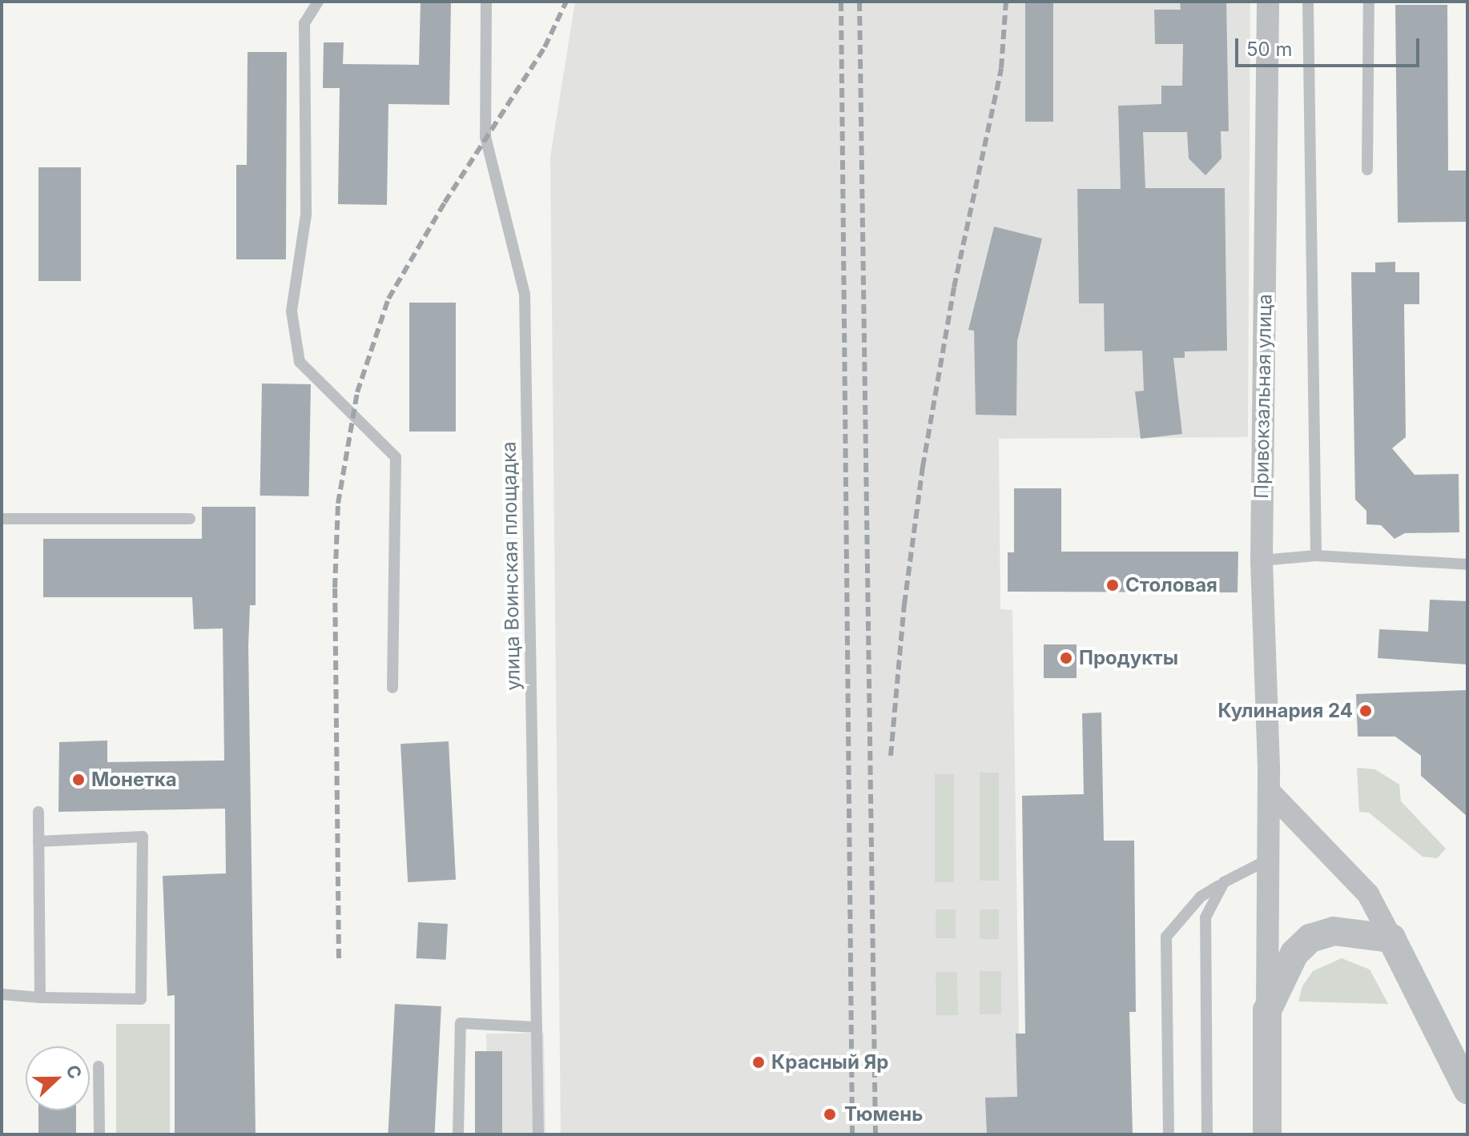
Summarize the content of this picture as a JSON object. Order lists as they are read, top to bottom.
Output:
{
  "streets": {
    "street": ["Привокзальная улица"],
    "lane": ["улица Воинская площадка"]
  },
  "places": [
    "Столовая",
    "Продукты",
    "Кулинария 24",
    "Монетка",
    "Красный Яр",
    "Тюмень"
  ],
  "scale_bar": "50 m",
  "north": "right"
}
